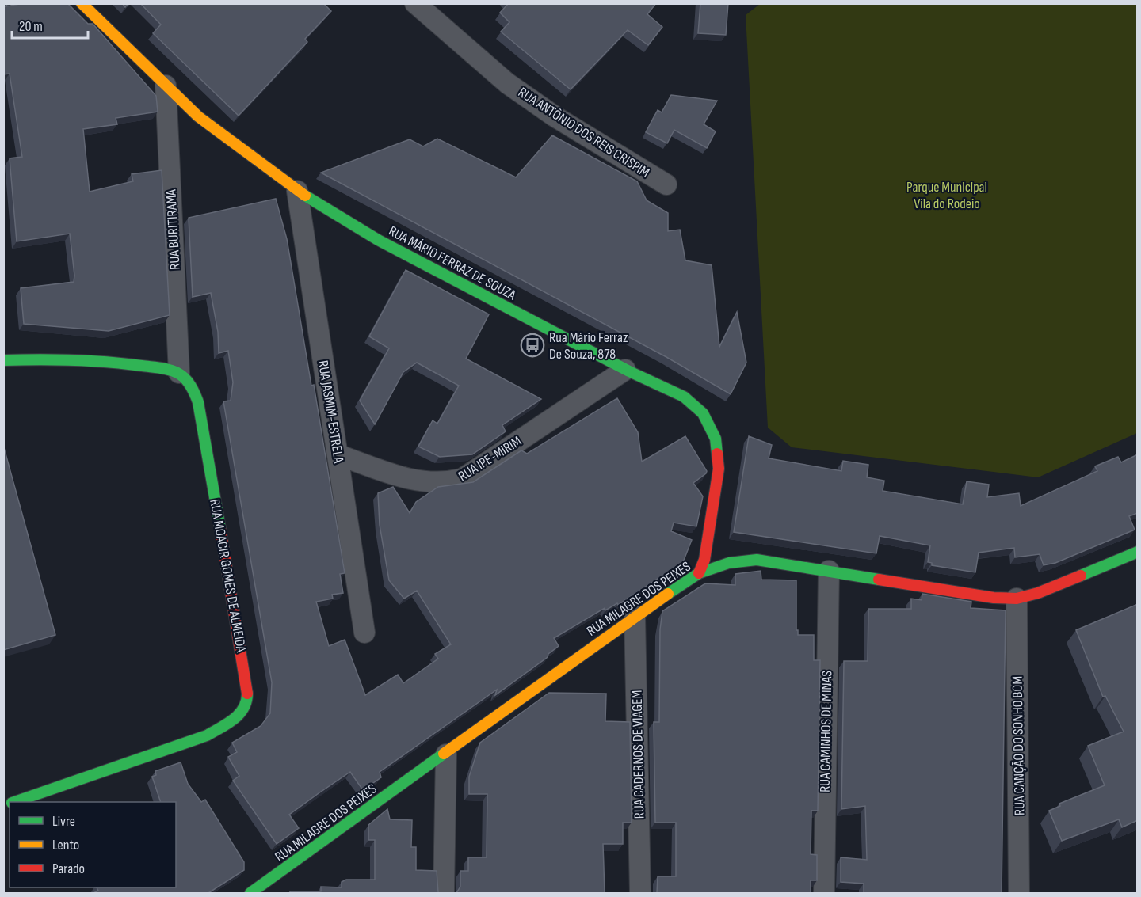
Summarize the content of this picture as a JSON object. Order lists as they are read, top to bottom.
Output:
{
  "streets": {
    "street": [
      "RUA ANTÔNIO DOS REIS CRISPIM",
      "RUA BURITIRAMA",
      "RUA MÁRIO FERRAZ DE SOUZA",
      "RUA JASMIM-ESTRELA",
      "RUA IPE-MIRIM",
      "RUA MOACIR GOMES DE ALMEIDA",
      "RUA MILAGRE DOS PEIXES",
      "RUA CAMINHOS DE MINAS",
      "RUA CANÇÃO DO SONHO BOM",
      "RUA CADERNOS DE VIAGEM"
    ]
  },
  "crossings": [
    ["RUA BURITIRAMA", "RUA MÁRIO FERRAZ DE SOUZA"],
    ["RUA BURITIRAMA", "RUA MOACIR GOMES DE ALMEIDA"],
    ["RUA MÁRIO FERRAZ DE SOUZA", "RUA JASMIM-ESTRELA"],
    ["RUA MÁRIO FERRAZ DE SOUZA", "RUA IPE-MIRIM"],
    ["RUA MÁRIO FERRAZ DE SOUZA", "RUA MILAGRE DOS PEIXES"],
    ["RUA JASMIM-ESTRELA", "RUA IPE-MIRIM"],
    ["RUA MILAGRE DOS PEIXES", "RUA CAMINHOS DE MINAS"],
    ["RUA MILAGRE DOS PEIXES", "RUA CANÇÃO DO SONHO BOM"],
    ["RUA MILAGRE DOS PEIXES", "RUA CADERNOS DE VIAGEM"]
  ],
  "parks": ["Parque Municipal Vila do Rodeio"],
  "places": {
    "bus stop": ["Rua Mário Ferraz De Souza, 878"]
  },
  "legend": ["Livre", "Lento", "Parado"],
  "scale_bar": "20 m"
}
